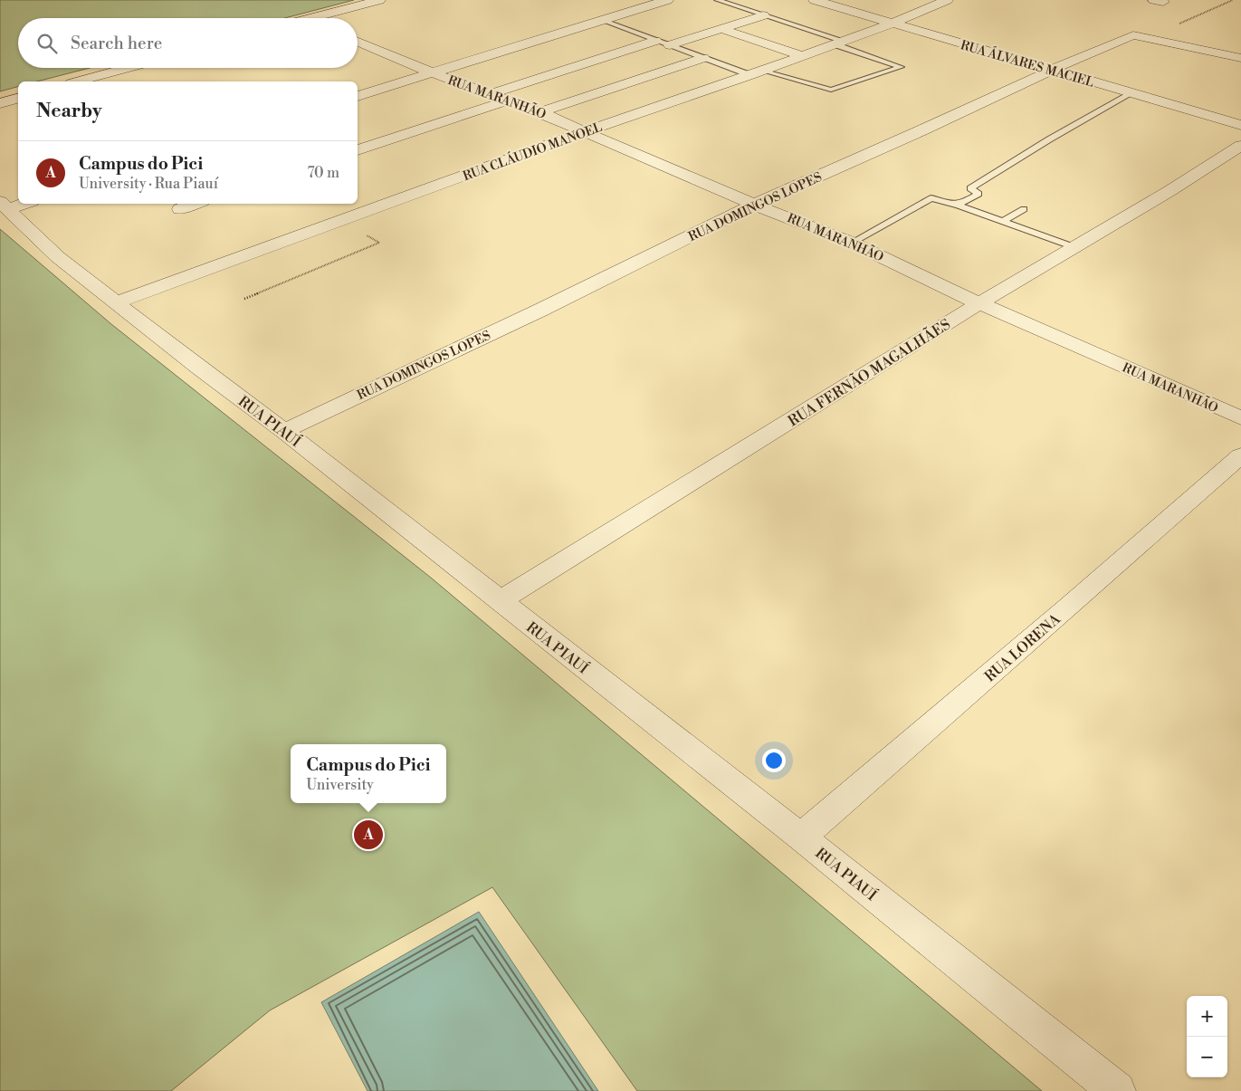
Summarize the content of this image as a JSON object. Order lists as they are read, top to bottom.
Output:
{
  "streets": {
    "street": [
      "RUA ÁLVARES MACIEL",
      "RUA MARANHÃO",
      "RUA CLÁUDIO MANOEL",
      "RUA DOMINGOS LOPES",
      "RUA FERNÃO MAGALHÃES",
      "RUA PIAUÍ",
      "RUA LORENA"
    ]
  },
  "crossings": [
    ["RUA ÁLVARES MACIEL", "RUA CLÁUDIO MANOEL"],
    ["RUA ÁLVARES MACIEL", "RUA DOMINGOS LOPES"],
    ["RUA MARANHÃO", "RUA CLÁUDIO MANOEL"],
    ["RUA MARANHÃO", "RUA DOMINGOS LOPES"],
    ["RUA MARANHÃO", "RUA FERNÃO MAGALHÃES"],
    ["RUA CLÁUDIO MANOEL", "RUA PIAUÍ"],
    ["RUA DOMINGOS LOPES", "RUA PIAUÍ"],
    ["RUA FERNÃO MAGALHÃES", "RUA PIAUÍ"],
    ["RUA PIAUÍ", "RUA LORENA"]
  ],
  "page": {
    "search": "Search here",
    "heading": "Nearby",
    "list": [
      {
        "mark": "A",
        "name": "Campus do Pici",
        "note": "University · Rua Piauí",
        "value": "70 m"
      }
    ],
    "popup": ["Campus do Pici", "University"],
    "pins": "A",
    "map_buttons": ["+", "−"]
  }
}
